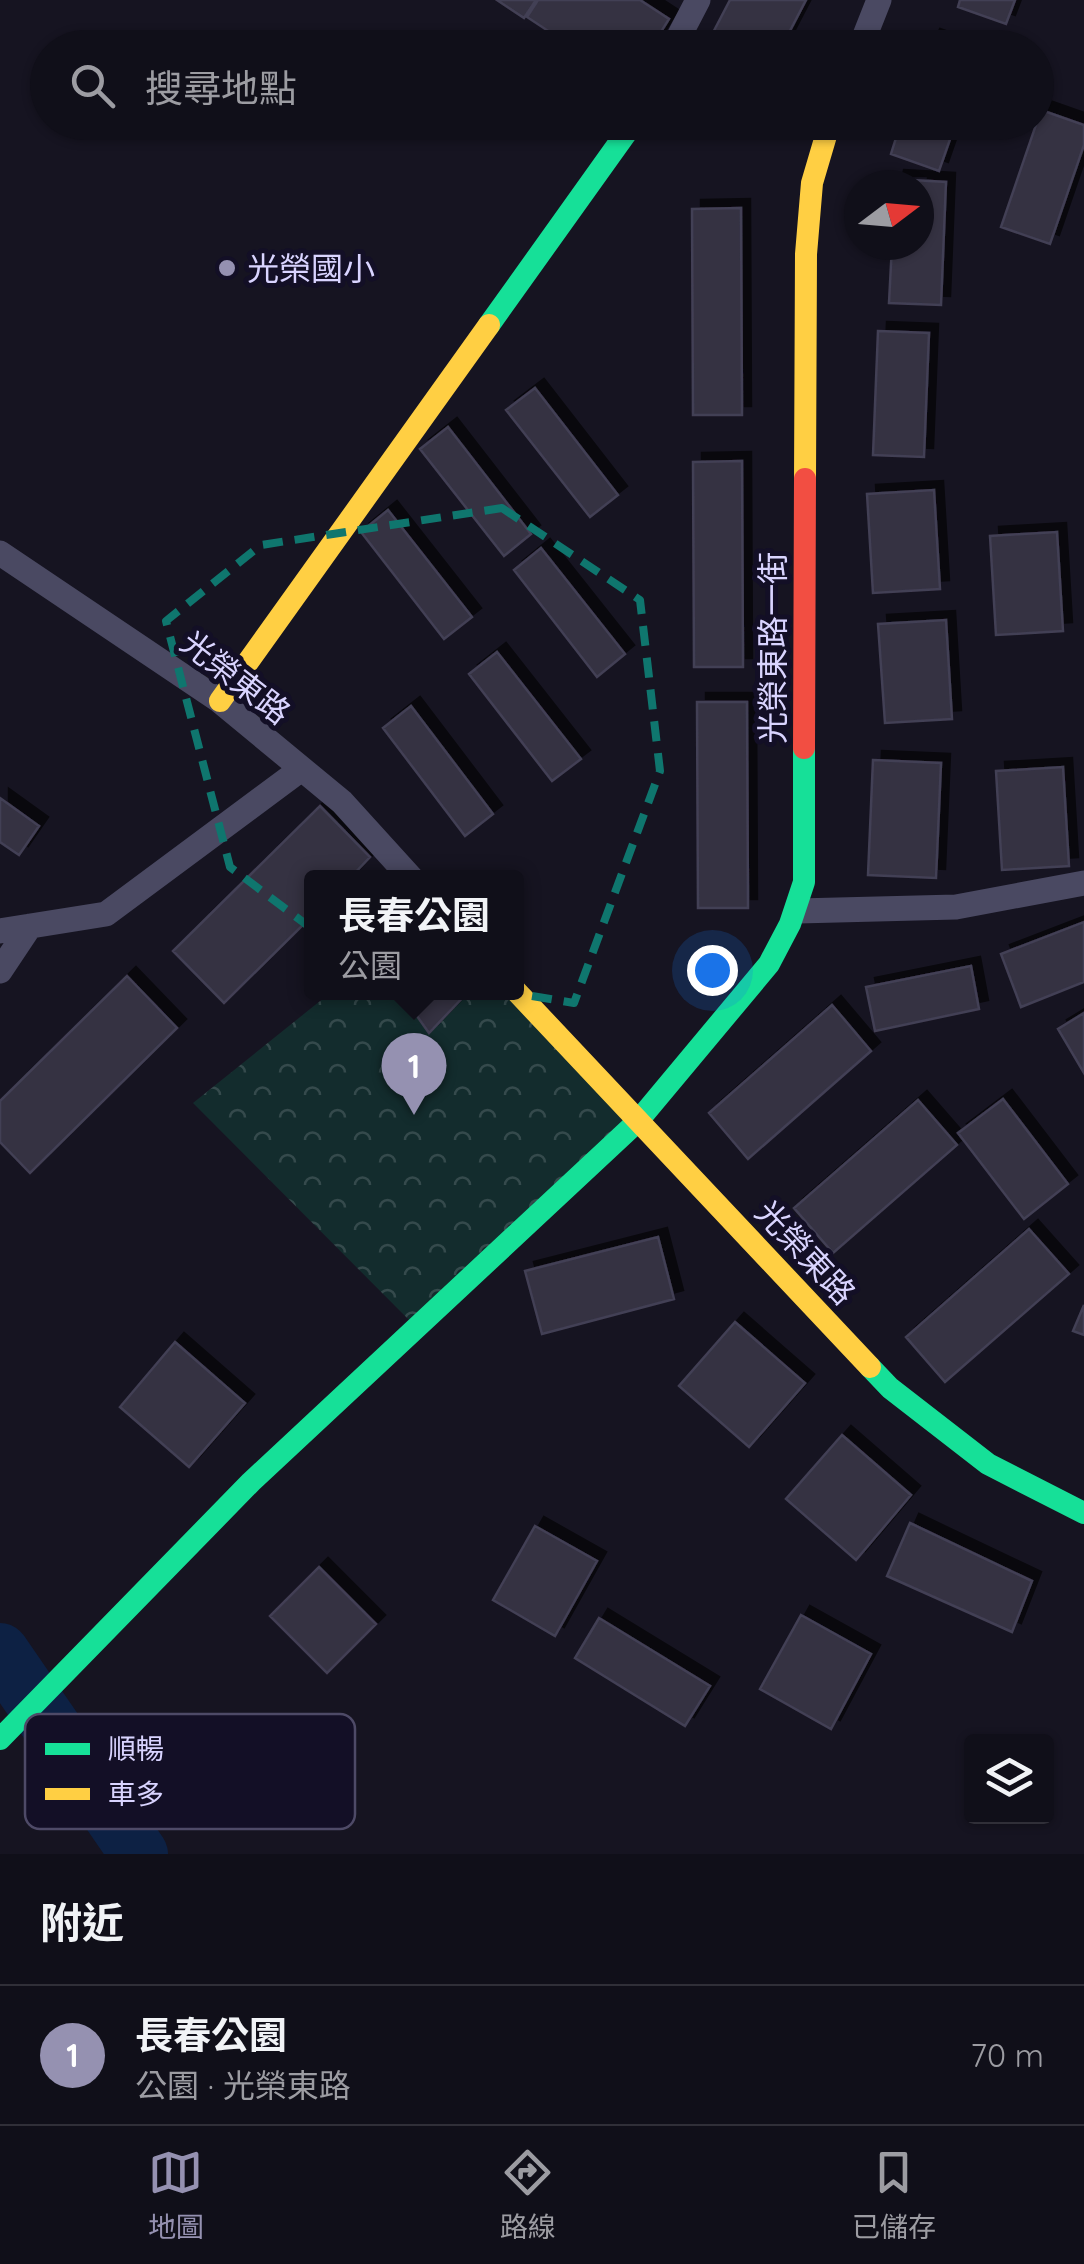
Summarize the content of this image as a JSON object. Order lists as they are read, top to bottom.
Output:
{
  "streets": {
    "street": ["光榮東路一街", "光榮東路"]
  },
  "crossings": [
    ["光榮東路一街", "光榮東路"]
  ],
  "places": ["光榮國小"],
  "legend": ["順暢", "車多"],
  "north": "right",
  "page": {
    "search": "搜尋地點",
    "popup": ["長春公園", "公園"],
    "pins": "1",
    "heading": "附近",
    "list": [
      {
        "mark": "1",
        "name": "長春公園",
        "note": "公園 · 光榮東路",
        "value": "70 m"
      }
    ],
    "nav": ["地圖", "路線", "已儲存"]
  }
}
